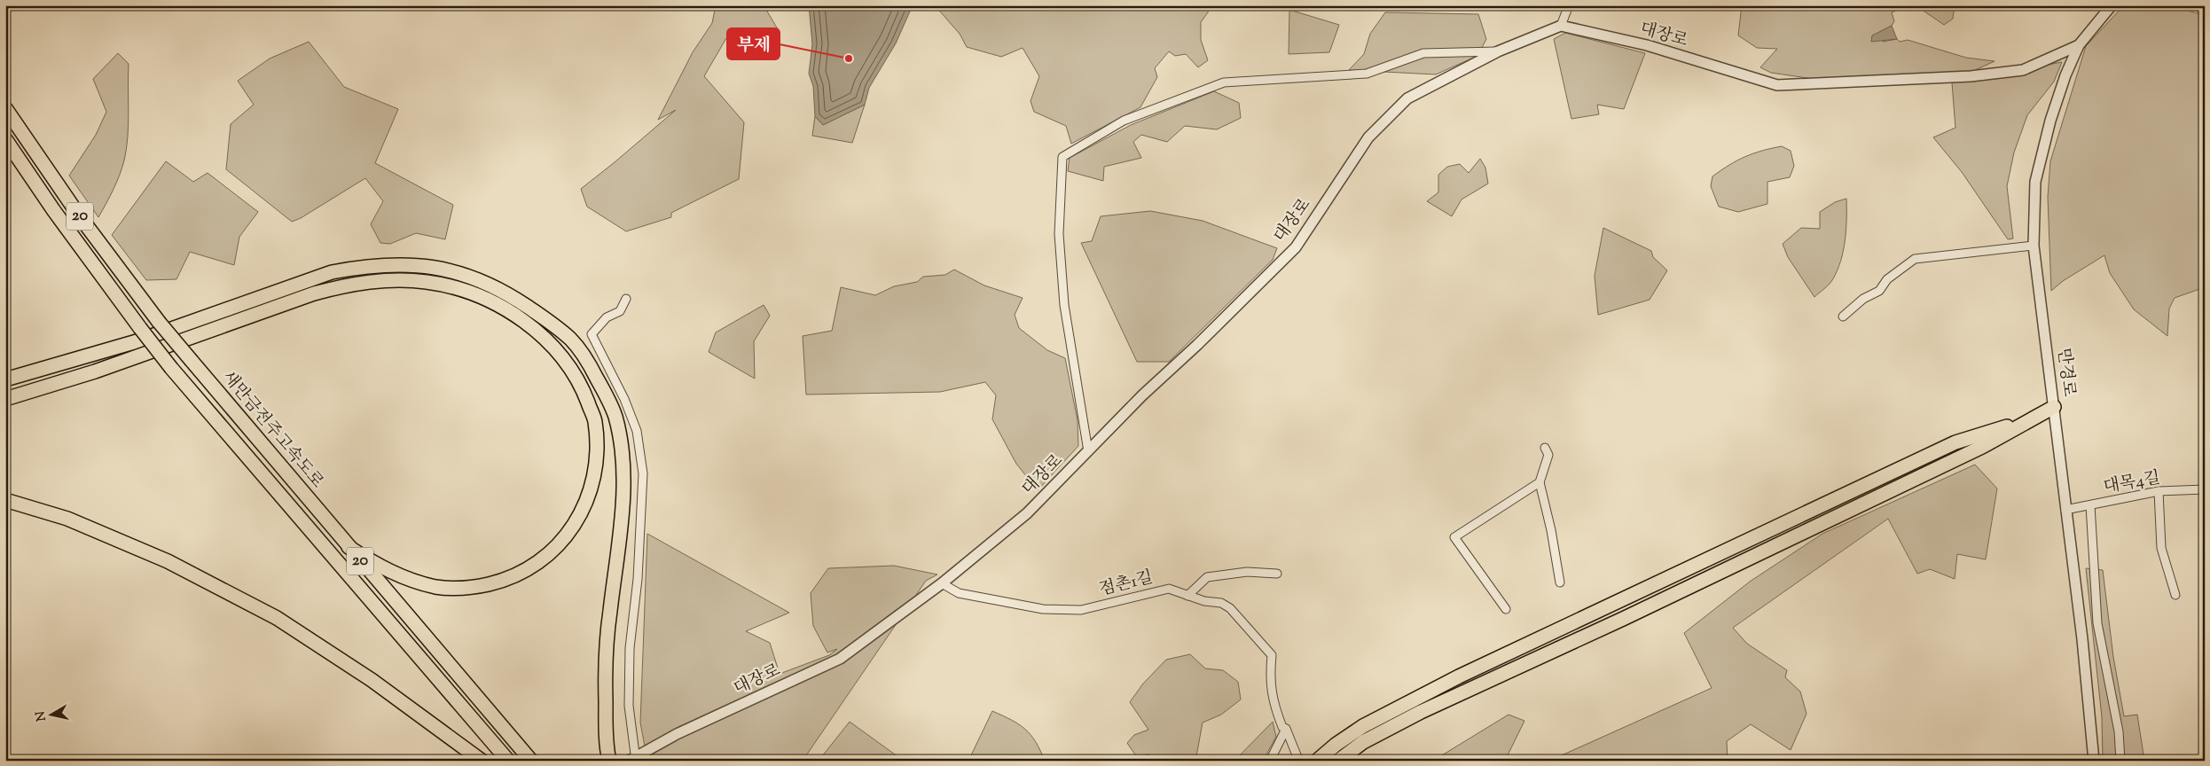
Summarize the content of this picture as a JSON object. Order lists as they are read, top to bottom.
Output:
{
  "streets": {
    "highway": ["20", "새만금전주고속도로"],
    "street": [
      "대장로",
      "만경로",
      "대목4길",
      "점촌1길"
    ]
  },
  "crossings": [
    ["대장로", "만경로"],
    ["대장로", "점촌1길"],
    ["만경로", "대목4길"]
  ],
  "places": ["부제"],
  "north": "left"
}
